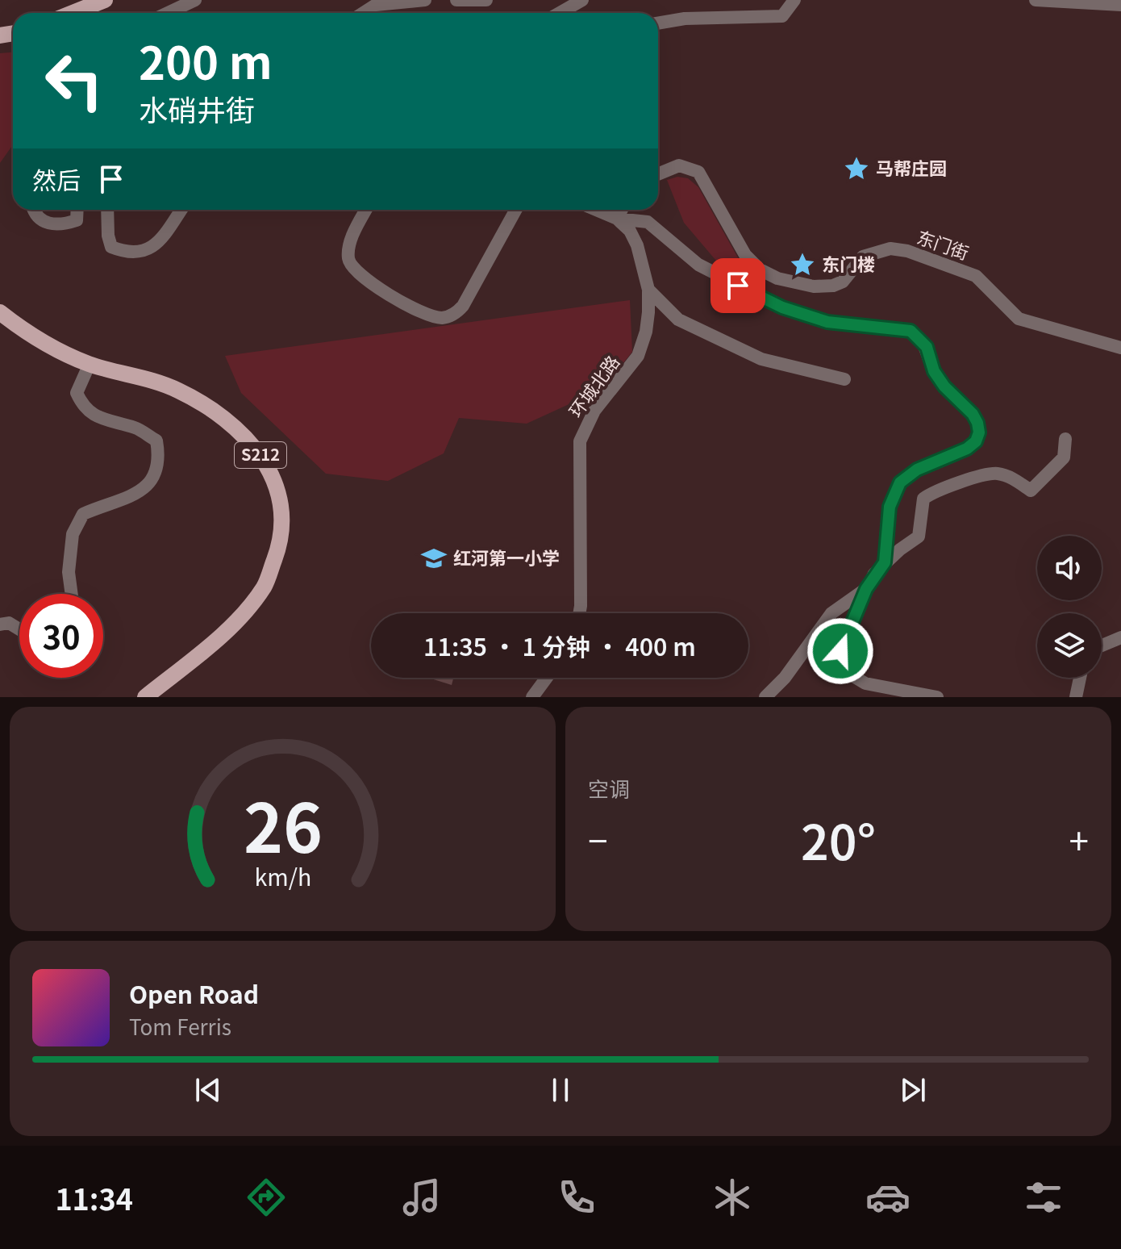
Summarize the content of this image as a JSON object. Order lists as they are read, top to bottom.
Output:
{
  "streets": {
    "main road": ["S212"],
    "street": ["东门街", "环城北路"]
  },
  "places": {
    "place": ["马帮庄园", "东门楼"],
    "school or university": ["红河第一小学"]
  },
  "page": {
    "turn": ["200 m", "水硝井街"],
    "then": "然后",
    "limit": "30",
    "trip": "11:35 · 1 分钟 · 400 m",
    "tile": "空调",
    "heat": ["−", "20°", "+"],
    "song": ["Open Road", "Tom Ferris"],
    "tabs": "11:34",
    "gauge": ["26", "km/h"]
  }
}
